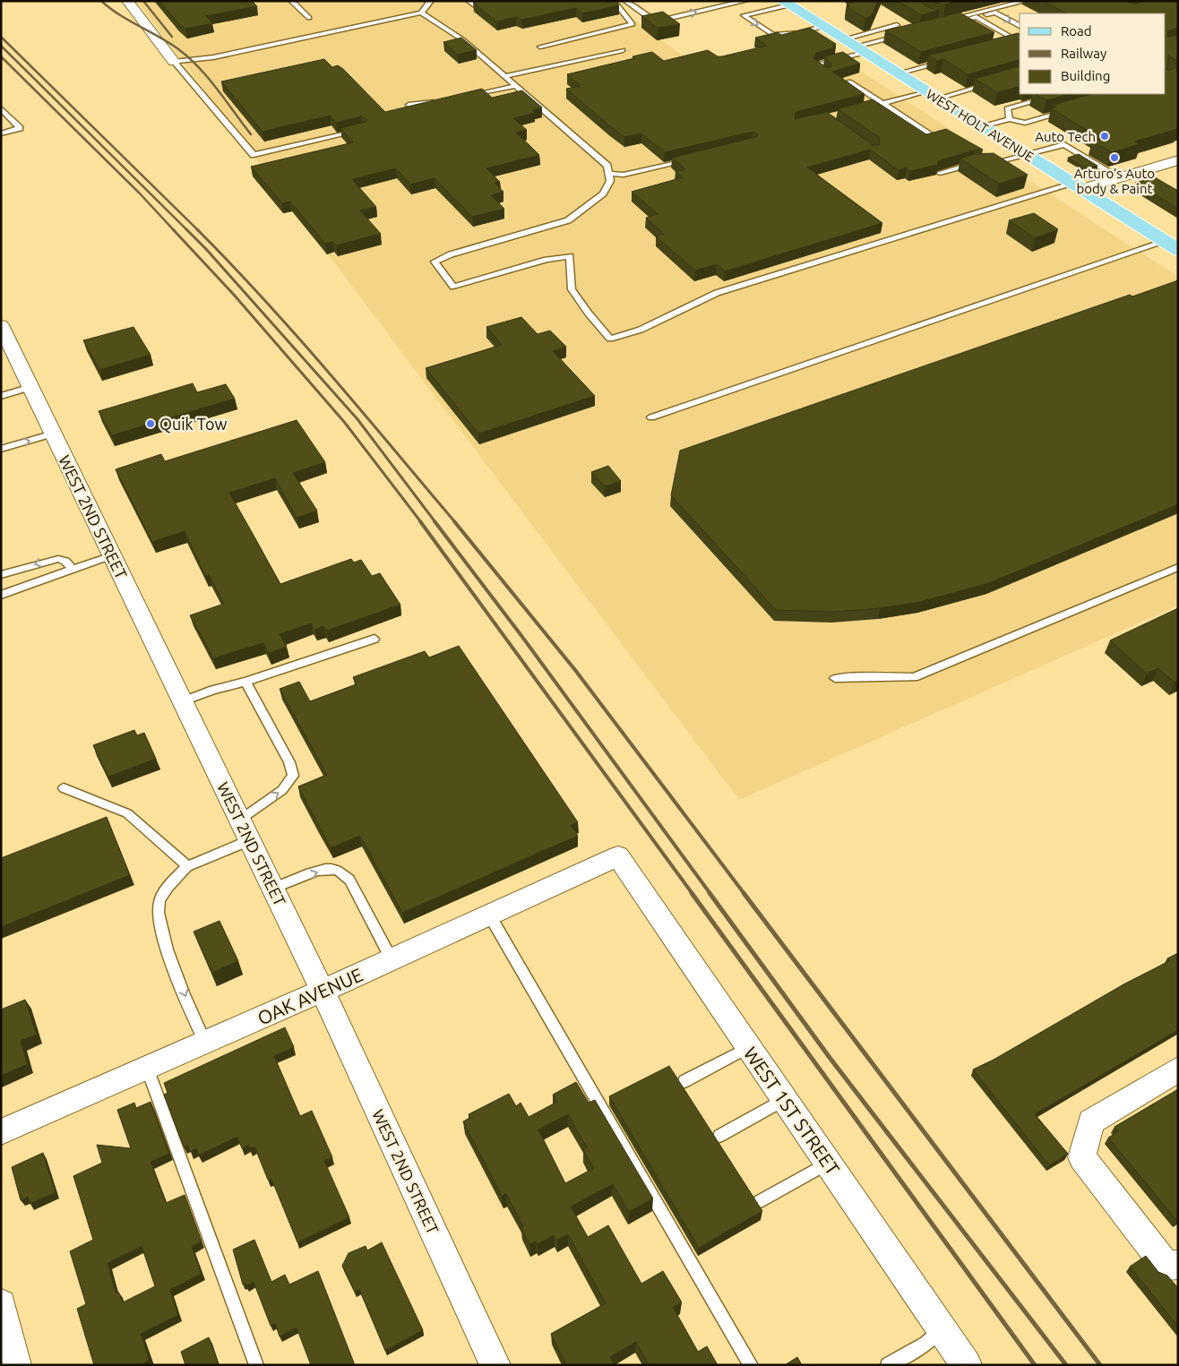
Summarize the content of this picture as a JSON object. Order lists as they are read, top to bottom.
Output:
{
  "streets": {
    "main road": ["WEST HOLT AVENUE"],
    "street": ["WEST 2ND STREET", "OAK AVENUE", "WEST 1ST STREET"]
  },
  "crossings": [
    ["WEST 2ND STREET", "OAK AVENUE"],
    ["OAK AVENUE", "WEST 1ST STREET"]
  ],
  "places": ["Auto Tech", "Arturo’s Auto body & Paint", "Quik Tow"],
  "legend": ["Road", "Railway", "Building"]
}
